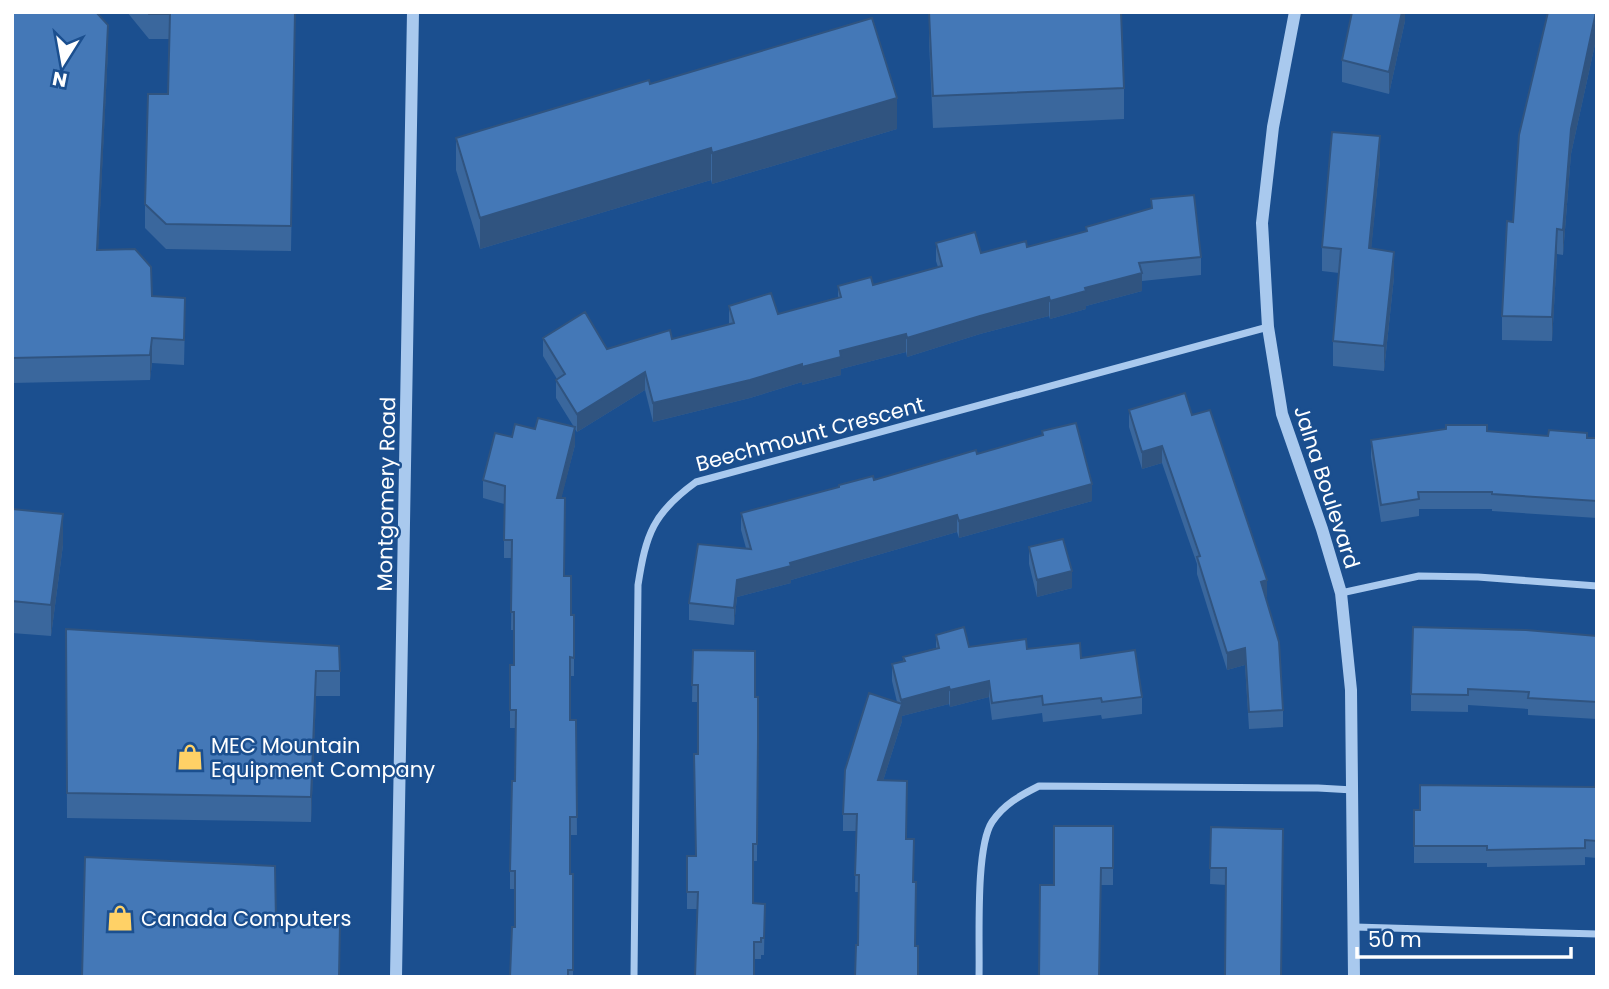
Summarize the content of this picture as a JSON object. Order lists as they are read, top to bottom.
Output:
{
  "streets": {
    "street": ["Beechmount Crescent", "Jalna Boulevard", "Montgomery Road"]
  },
  "crossings": [
    ["Beechmount Crescent", "Jalna Boulevard"]
  ],
  "places": {
    "shop": ["MEC Mountain Equipment Company", "Canada Computers"]
  },
  "scale_bar": "50 m",
  "north": "bottom"
}
